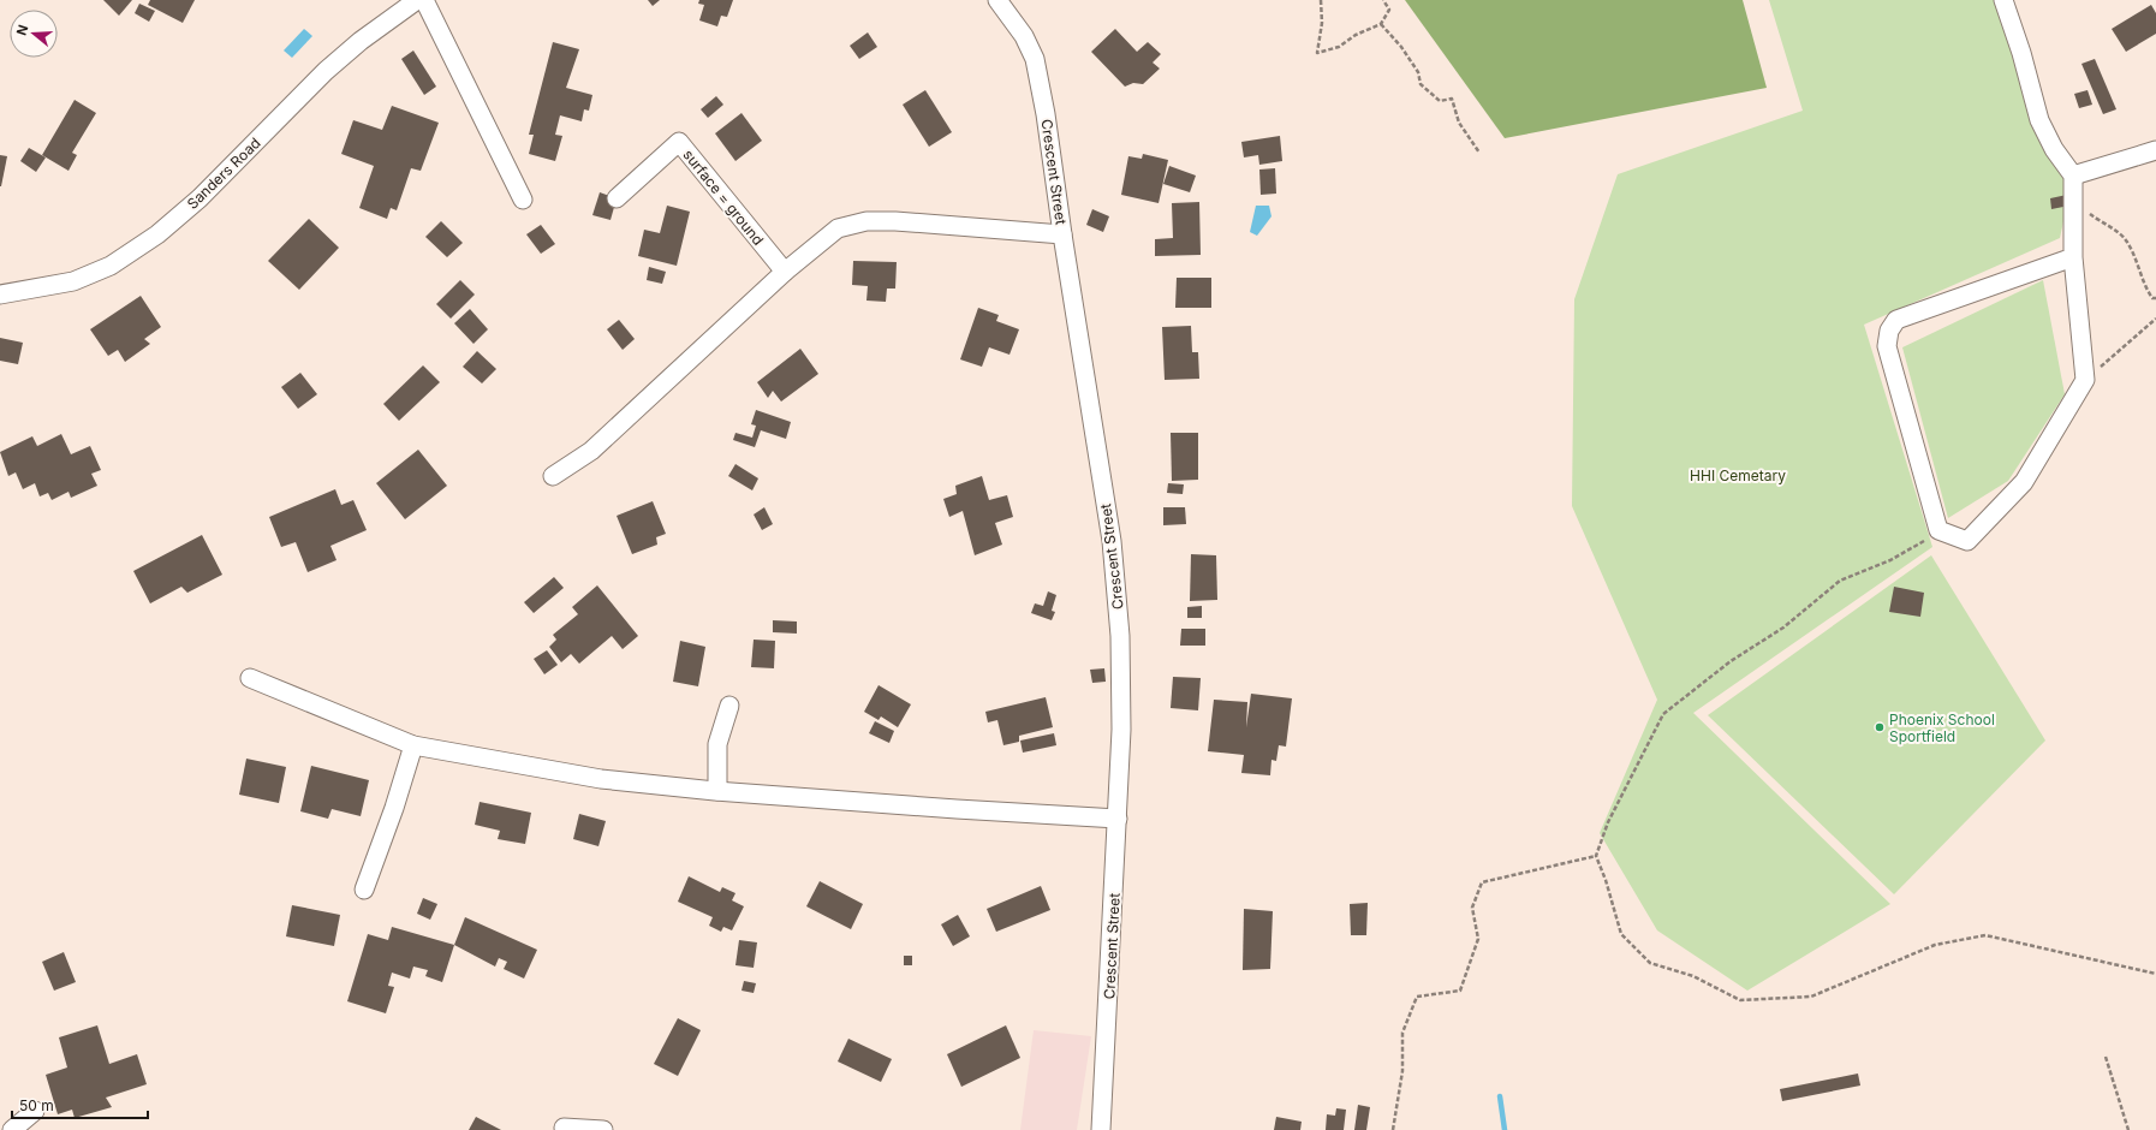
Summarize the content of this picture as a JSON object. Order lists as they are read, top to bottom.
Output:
{
  "streets": {
    "street": ["Crescent Street", "Sanders Road", "surface = ground"]
  },
  "parks": ["HHI Cemetary"],
  "places": ["Phoenix School Sportfield"],
  "scale_bar": "50 m",
  "north": "left"
}
